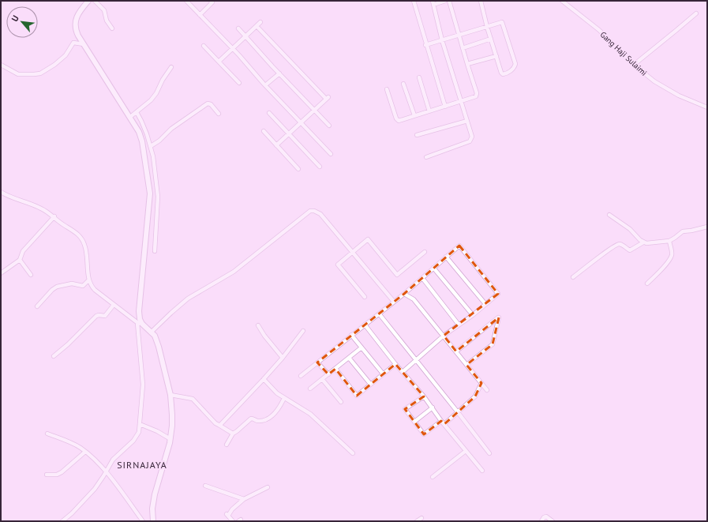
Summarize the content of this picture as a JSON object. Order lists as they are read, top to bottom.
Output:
{
  "streets": {
    "street": ["Gang Haji Sulaimi"]
  },
  "districts": ["SIRNAJAYA"],
  "north": "top left"
}
